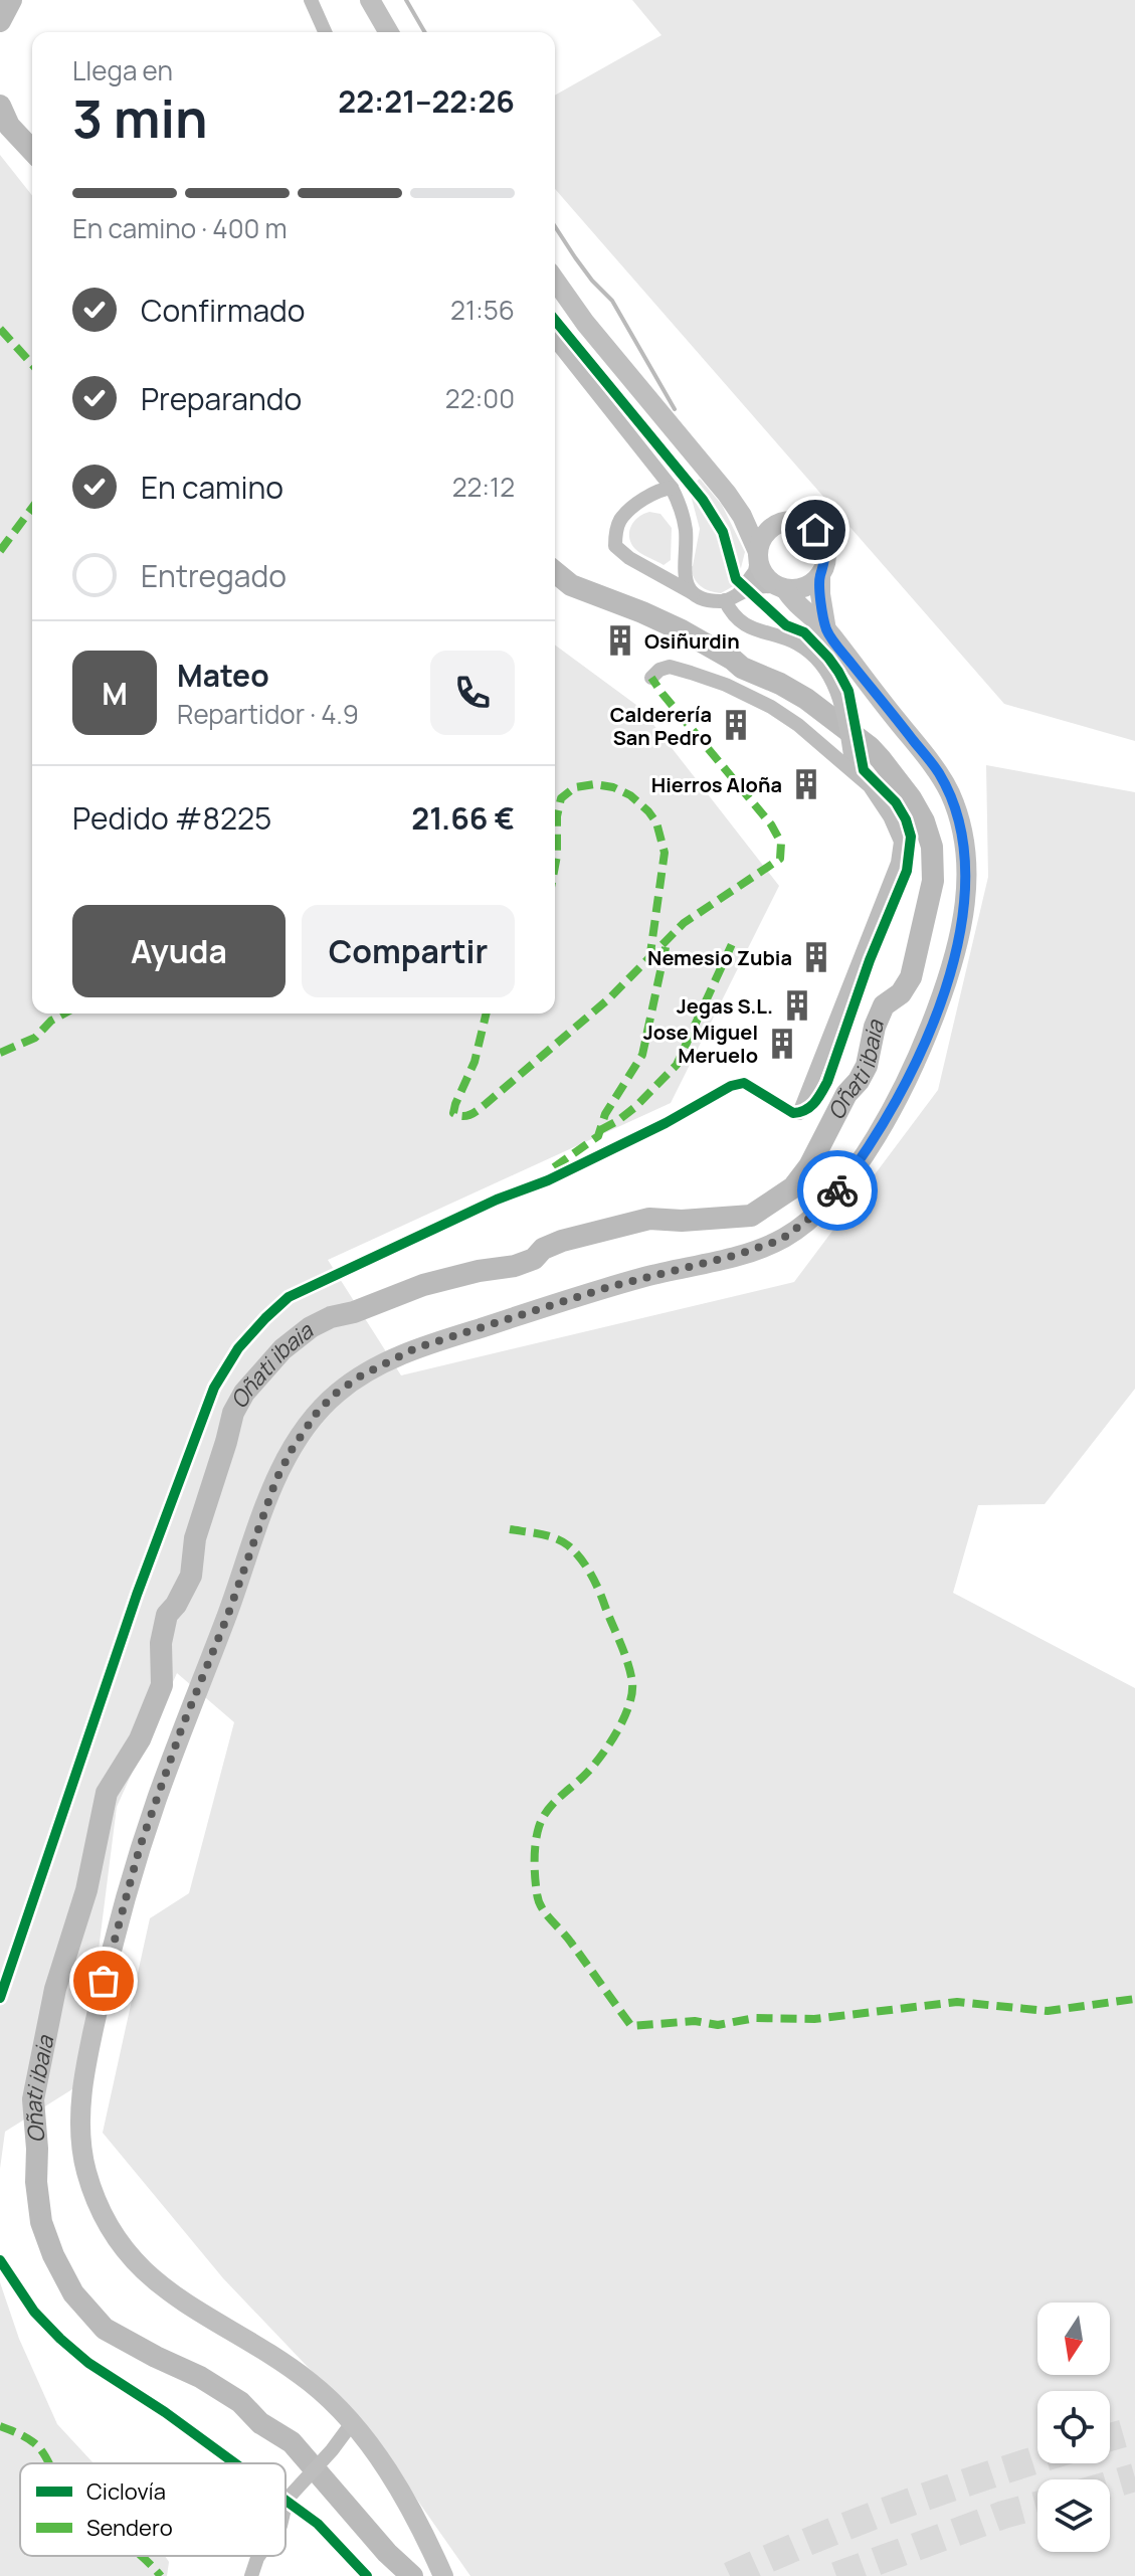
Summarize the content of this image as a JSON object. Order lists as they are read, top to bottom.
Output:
{
  "water": ["Oñati ibaia"],
  "places": {
    "building": [
      "Osiñurdin",
      "Calderería San Pedro",
      "Hierros Aloña",
      "Nemesio Zubia",
      "Jegas S.L.",
      "Jose Miguel Meruelo"
    ]
  },
  "legend": ["Ciclovía", "Sendero"],
  "north": "bottom",
  "page": {
    "heading": ["3 min", "Llega en", "22:21–22:26"],
    "panel": [
      "Mateo",
      "Repartidor · 4.9",
      "Pedido #8225",
      "21.66 €"
    ],
    "bar": "En camino · 400 m",
    "list": [
      ["Confirmado", "21:56"],
      ["Preparando", "22:00"],
      ["En camino", "22:12"],
      "Entregado"
    ],
    "round": "M",
    "buttons": ["Ayuda", "Compartir"]
  }
}
